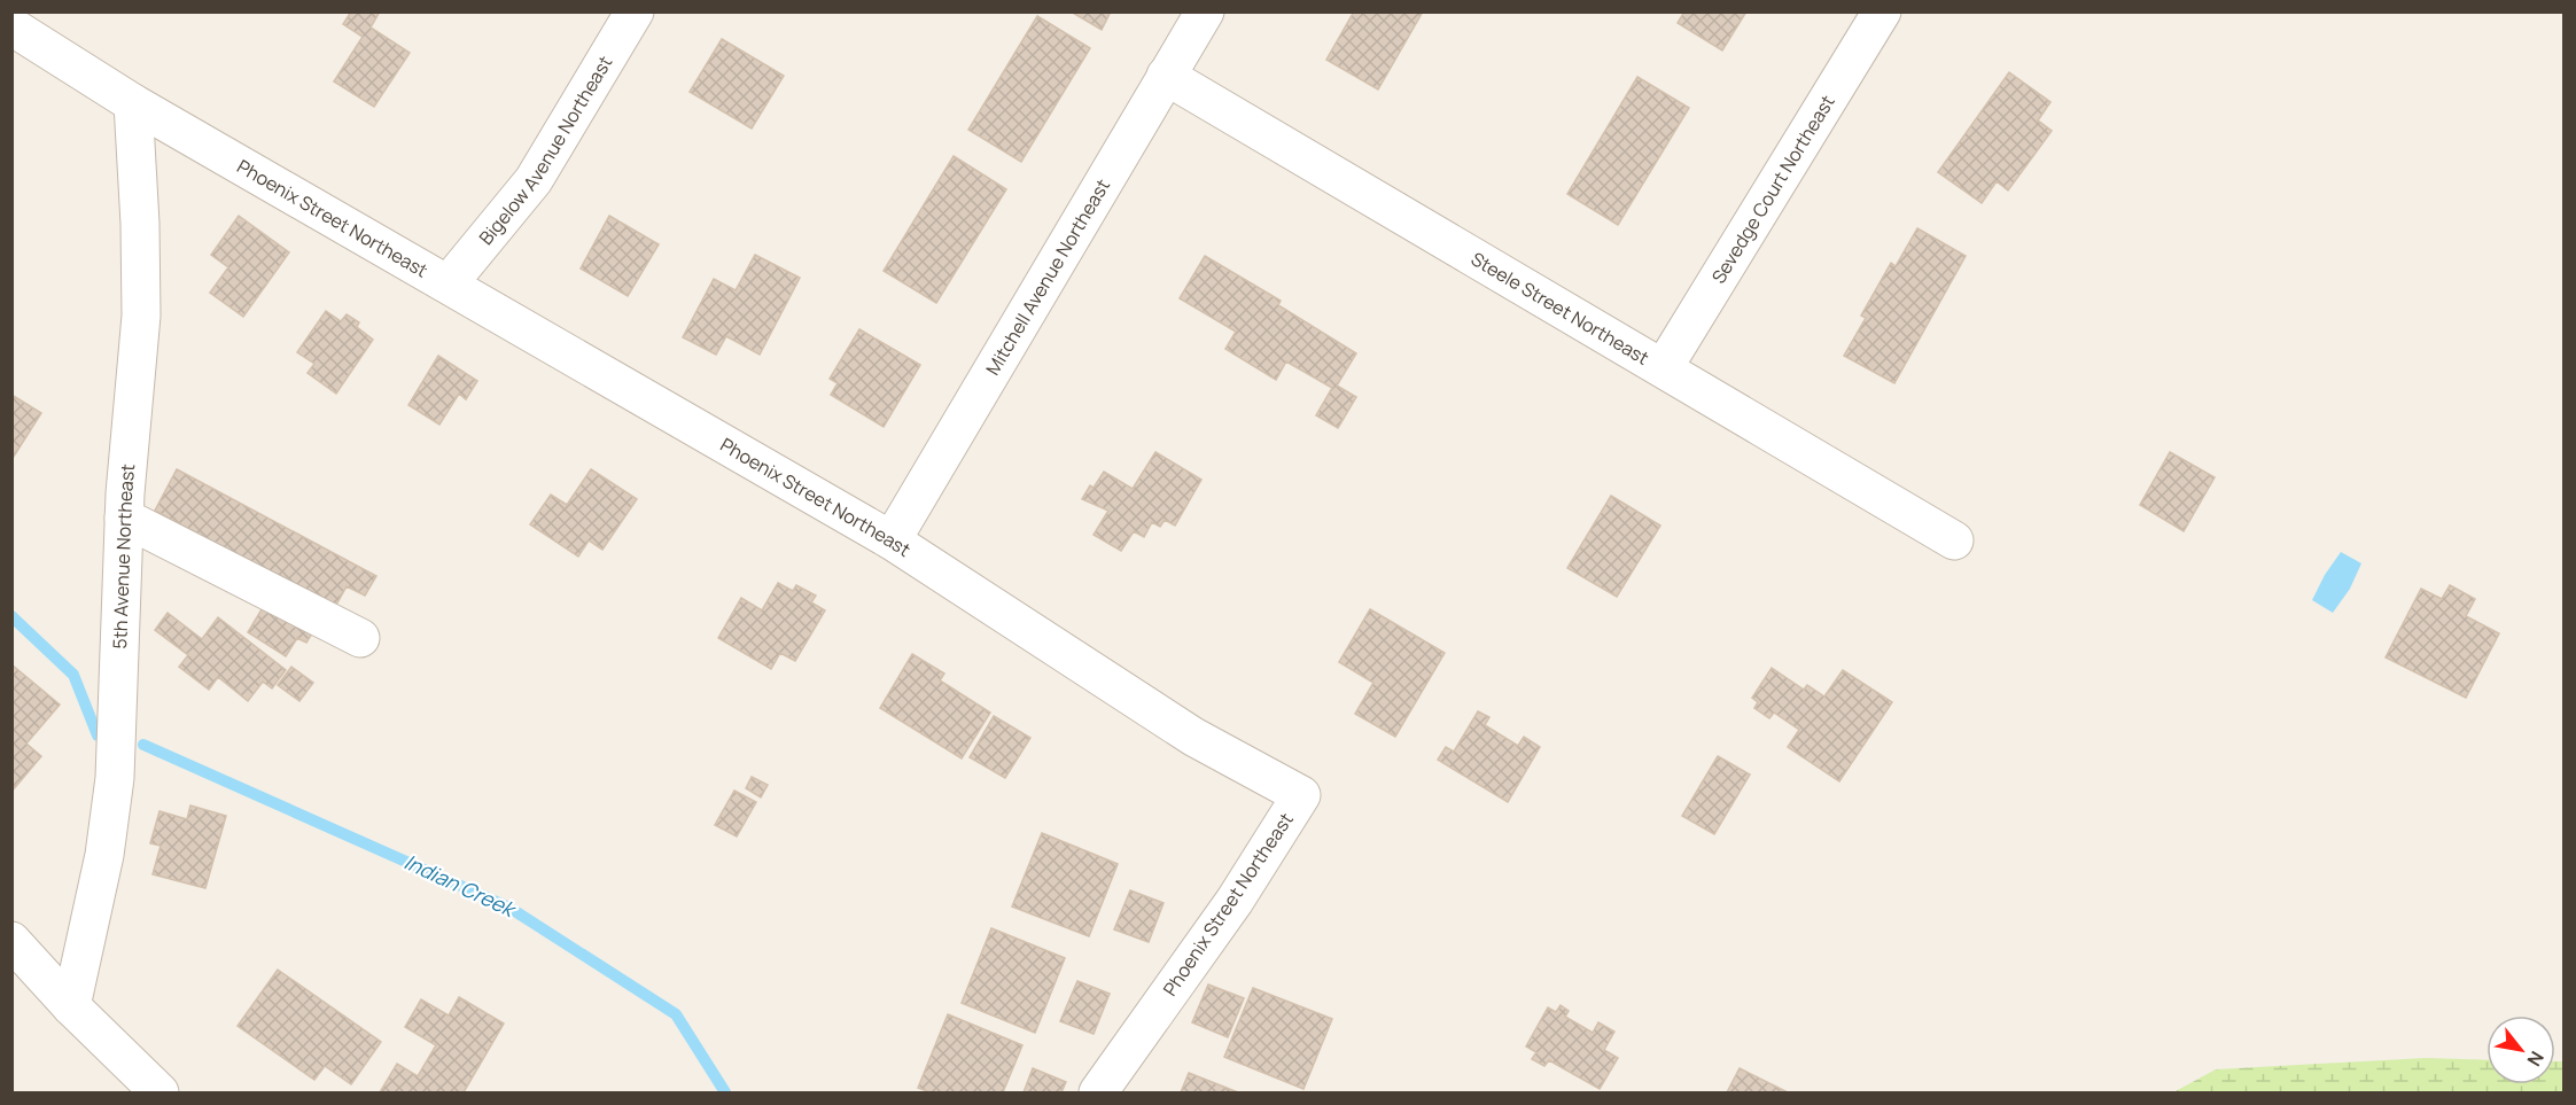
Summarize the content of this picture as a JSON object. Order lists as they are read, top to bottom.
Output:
{
  "streets": {
    "street": [
      "Bigelow Avenue Northeast",
      "Sevedge Court Northeast",
      "Phoenix Street Northeast",
      "Mitchell Avenue Northeast",
      "Steele Street Northeast",
      "5th Avenue Northeast"
    ]
  },
  "crossings": [
    ["Bigelow Avenue Northeast", "Phoenix Street Northeast"],
    ["Sevedge Court Northeast", "Steele Street Northeast"],
    ["Phoenix Street Northeast", "Mitchell Avenue Northeast"],
    ["Phoenix Street Northeast", "5th Avenue Northeast"],
    ["Mitchell Avenue Northeast", "Steele Street Northeast"]
  ],
  "water": ["Indian Creek"],
  "north": "bottom right"
}
